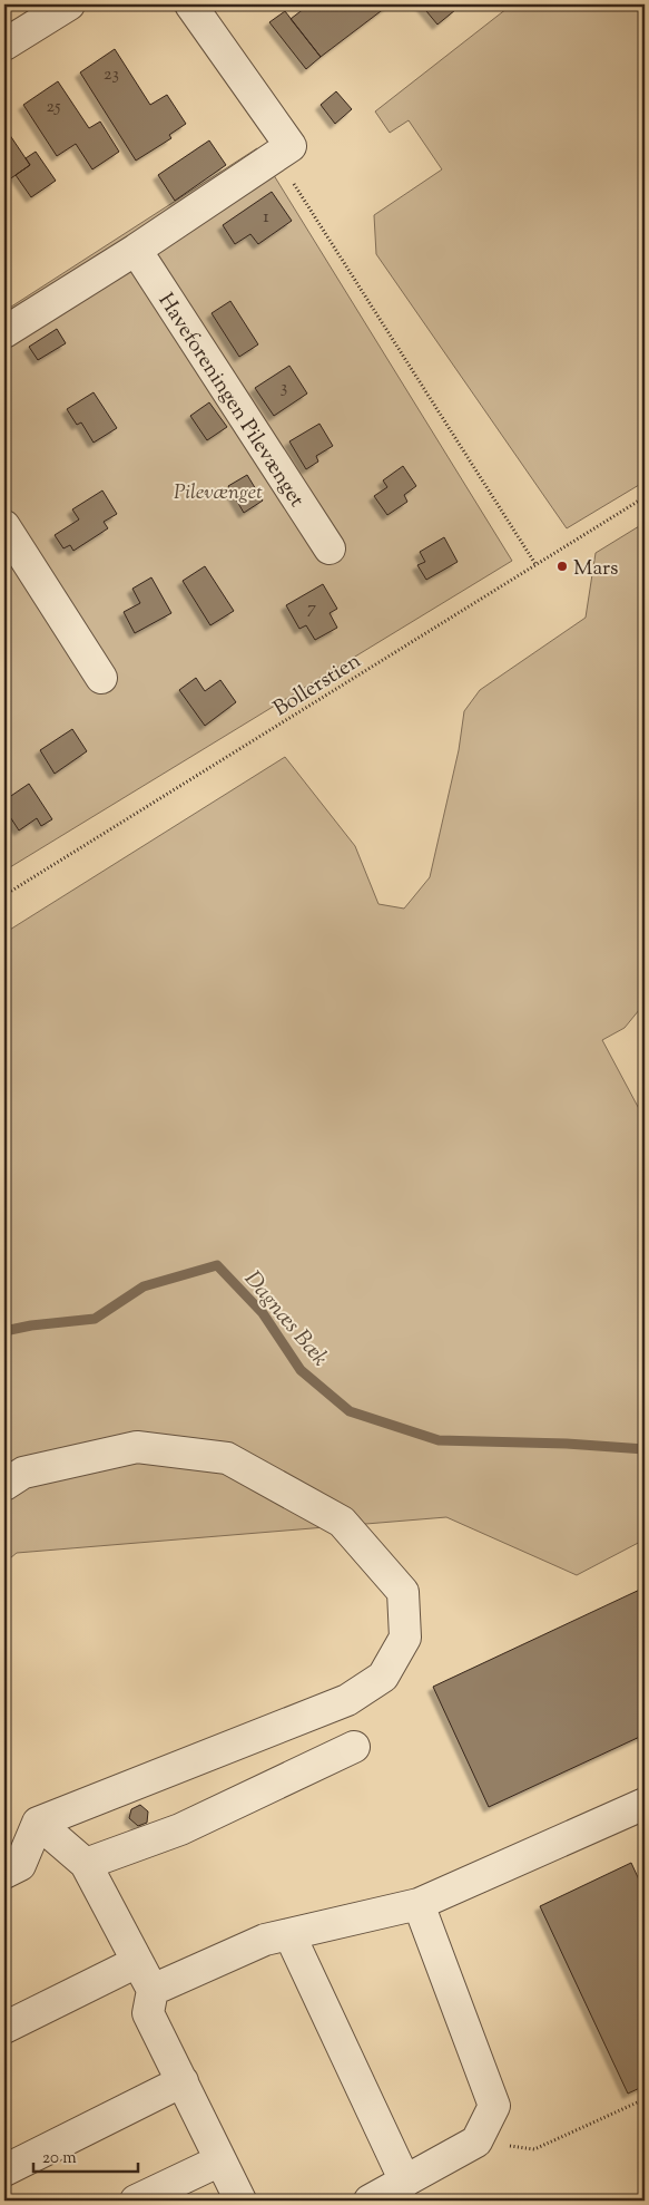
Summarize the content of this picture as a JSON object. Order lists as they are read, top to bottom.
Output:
{
  "streets": {
    "street": ["Haveforeningen Pilevænget"],
    "path": ["Bollerstien"]
  },
  "water": ["Dagnæs Bæk"],
  "parks": ["Pilevænget"],
  "places": ["Mars"],
  "house_numbers": [
    "23",
    "25",
    "1",
    "3",
    "7"
  ],
  "scale_bar": "20 m"
}
